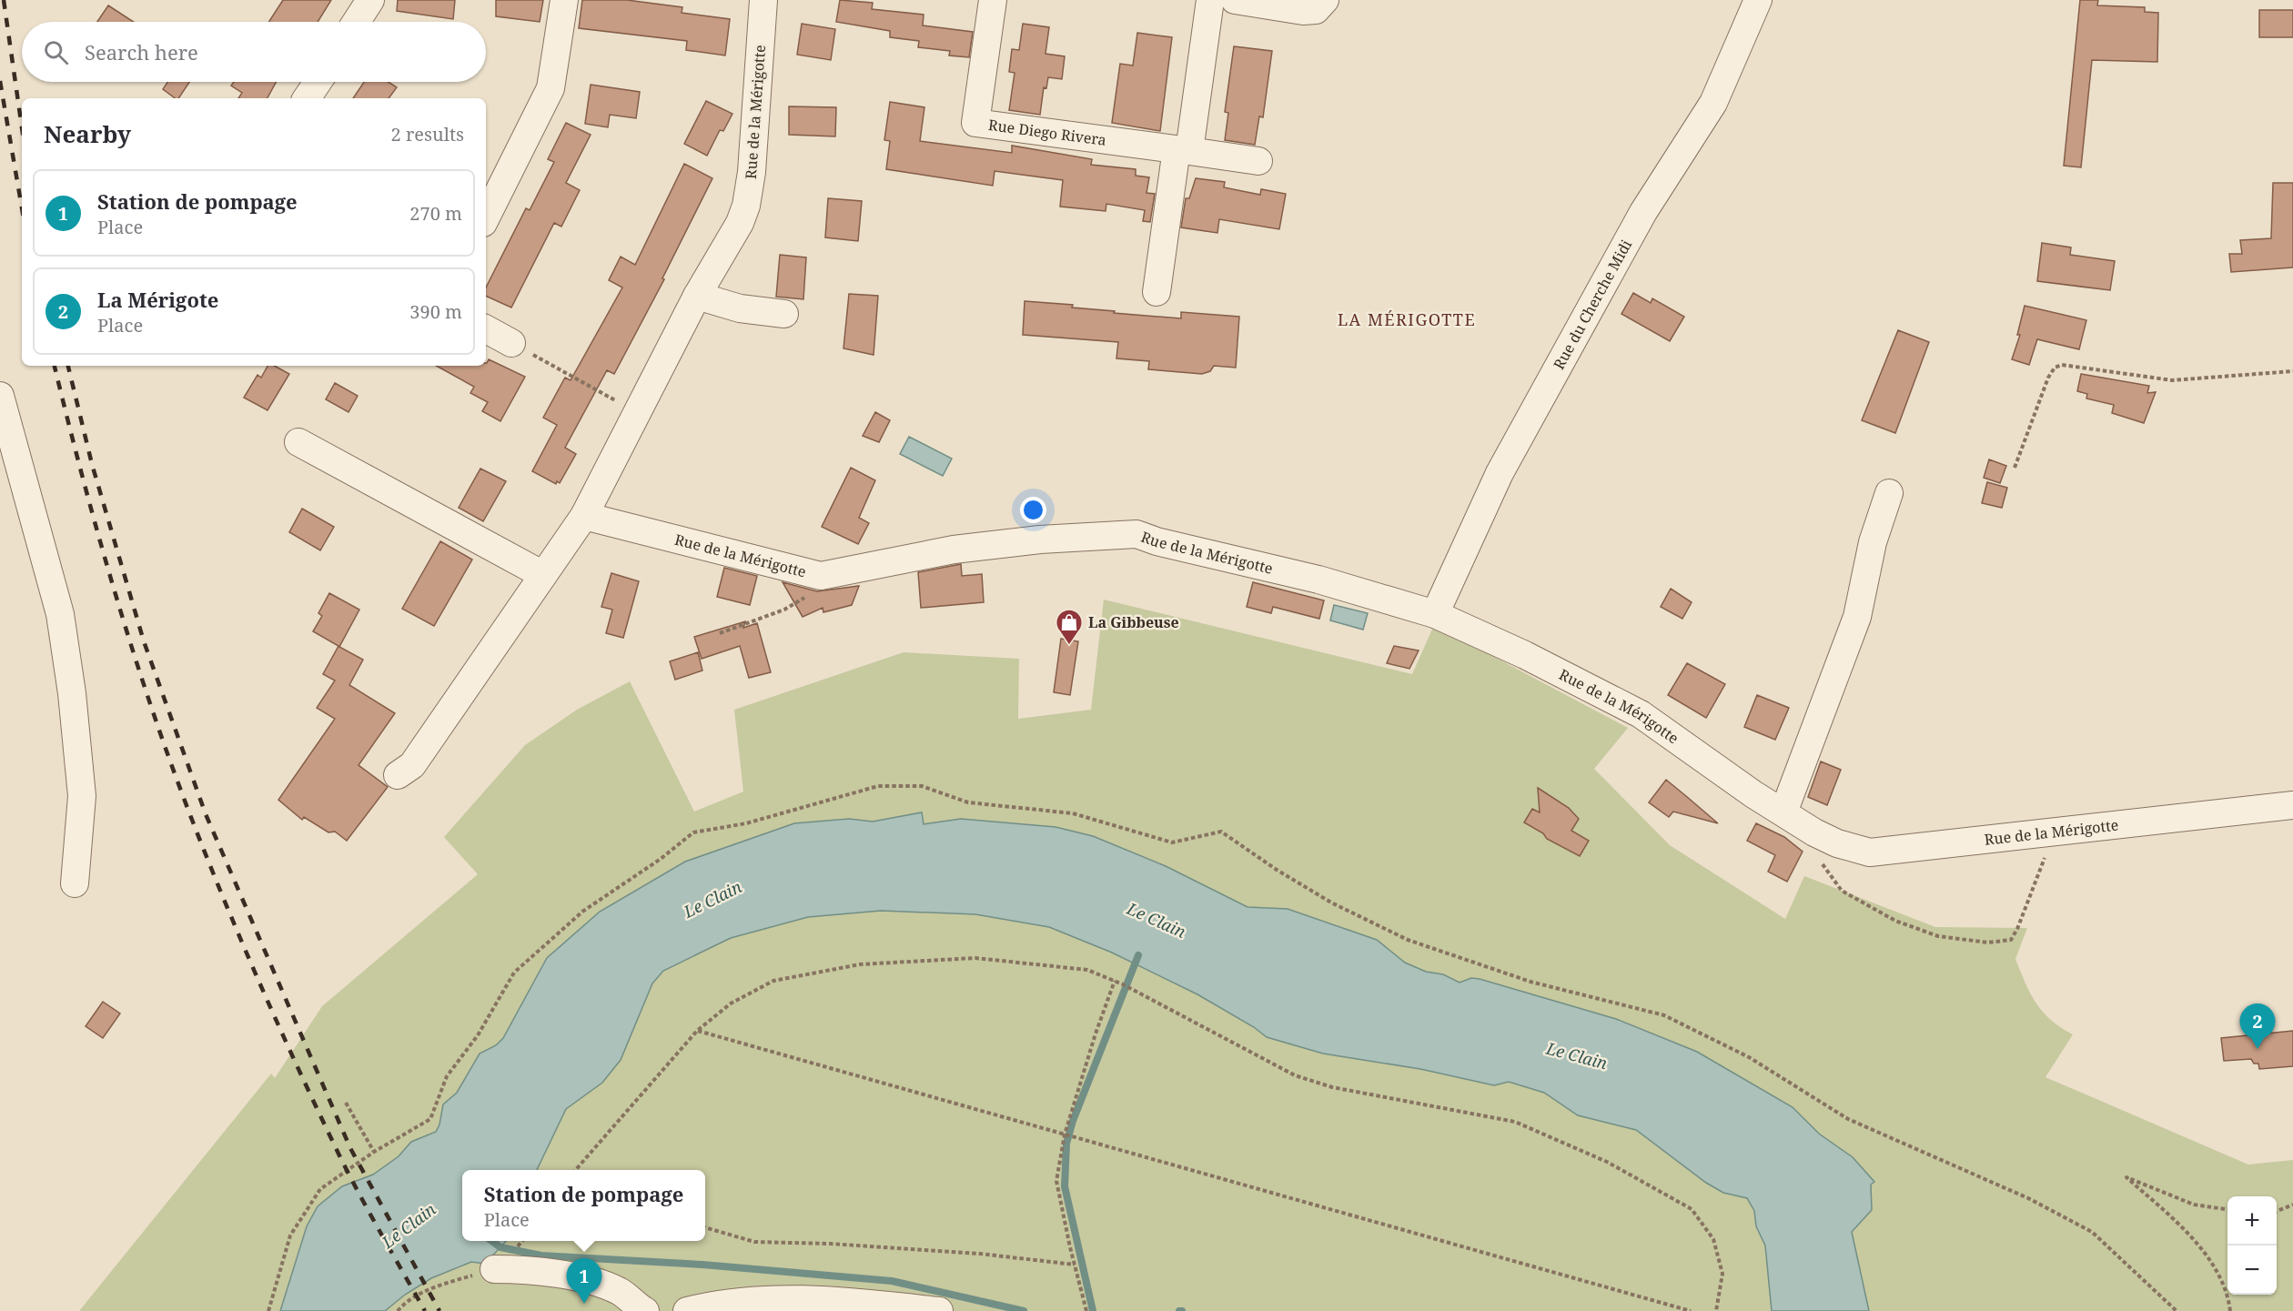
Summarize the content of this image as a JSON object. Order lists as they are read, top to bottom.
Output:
{
  "streets": {
    "street": ["Rue de la Mérigotte", "Rue Diego Rivera", "Rue du Cherche Midi"]
  },
  "crossings": [
    ["Rue de la Mérigotte", "Rue du Cherche Midi"]
  ],
  "districts": ["LA MÉRIGOTTE"],
  "water": ["Le Clain"],
  "places": {
    "shop": ["La Gibbeuse"]
  },
  "page": {
    "search": "Search here",
    "heading": ["Nearby", "2 results"],
    "list": [
      {
        "mark": "1",
        "name": "Station de pompage",
        "note": "Place",
        "value": "270 m"
      },
      {
        "mark": "2",
        "name": "La Mérigote",
        "note": "Place",
        "value": "390 m"
      }
    ],
    "pins": ["2", "1"],
    "popup": ["Station de pompage", "Place"],
    "map_buttons": ["+", "−"]
  }
}
